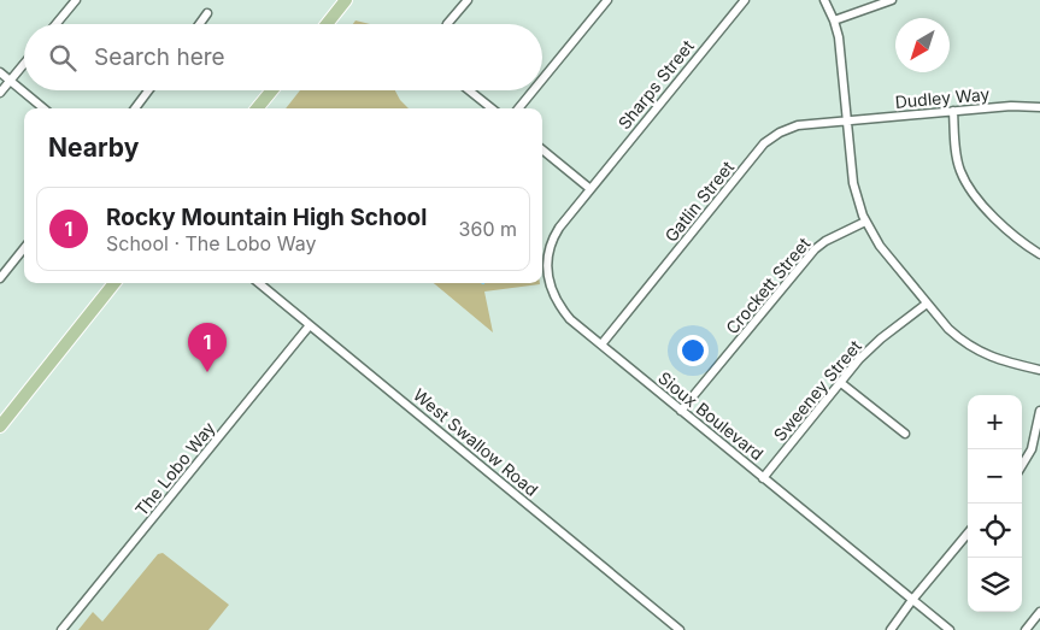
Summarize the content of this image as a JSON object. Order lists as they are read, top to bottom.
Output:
{
  "streets": {
    "street": [
      "Sharps Street",
      "Dudley Way",
      "Gatlin Street",
      "Crockett Street",
      "Sweeney Street",
      "Sioux Boulevard",
      "West Swallow Road",
      "The Lobo Way"
    ]
  },
  "crossings": [
    ["Sharps Street", "Sioux Boulevard"],
    ["Dudley Way", "Gatlin Street"],
    ["Gatlin Street", "Sioux Boulevard"],
    ["Crockett Street", "Sioux Boulevard"],
    ["Sweeney Street", "Sioux Boulevard"],
    ["West Swallow Road", "The Lobo Way"]
  ],
  "north": "bottom left",
  "page": {
    "search": "Search here",
    "heading": "Nearby",
    "list": [
      {
        "mark": "1",
        "name": "Rocky Mountain High School",
        "note": "School · The Lobo Way",
        "value": "360 m"
      }
    ],
    "pins": "1",
    "map_buttons": ["+", "−"]
  }
}
